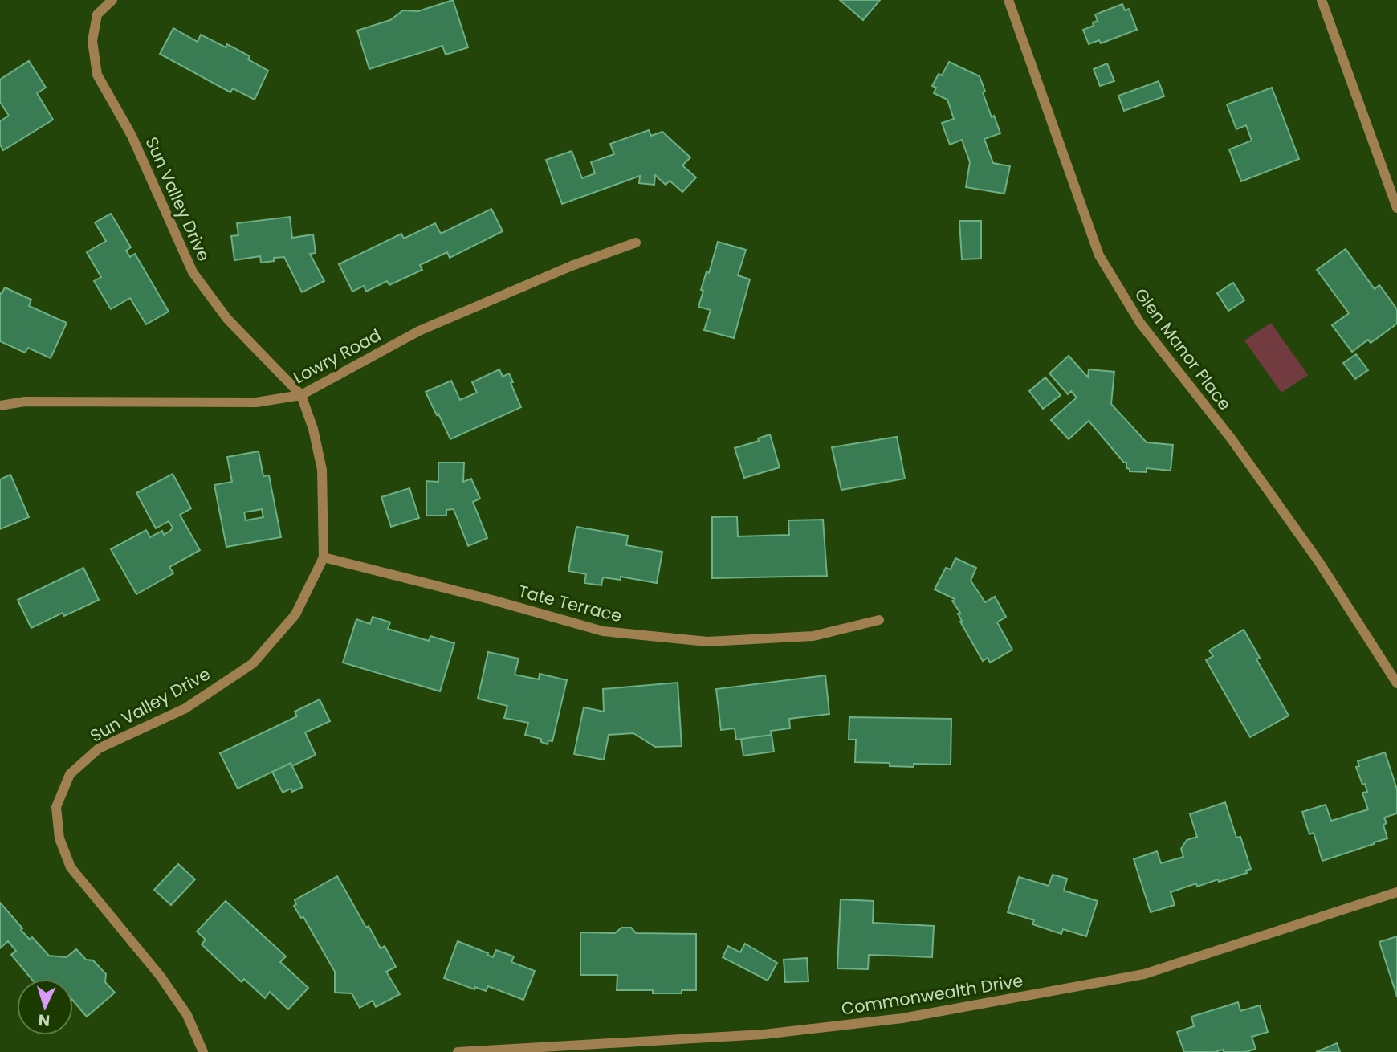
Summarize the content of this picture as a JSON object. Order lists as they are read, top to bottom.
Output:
{
  "streets": {
    "street": [
      "Sun Valley Drive",
      "Glen Manor Place",
      "Lowry Road",
      "Tate Terrace",
      "Commonwealth Drive"
    ]
  },
  "crossings": [
    ["Sun Valley Drive", "Lowry Road"],
    ["Sun Valley Drive", "Tate Terrace"]
  ],
  "north": "bottom"
}
